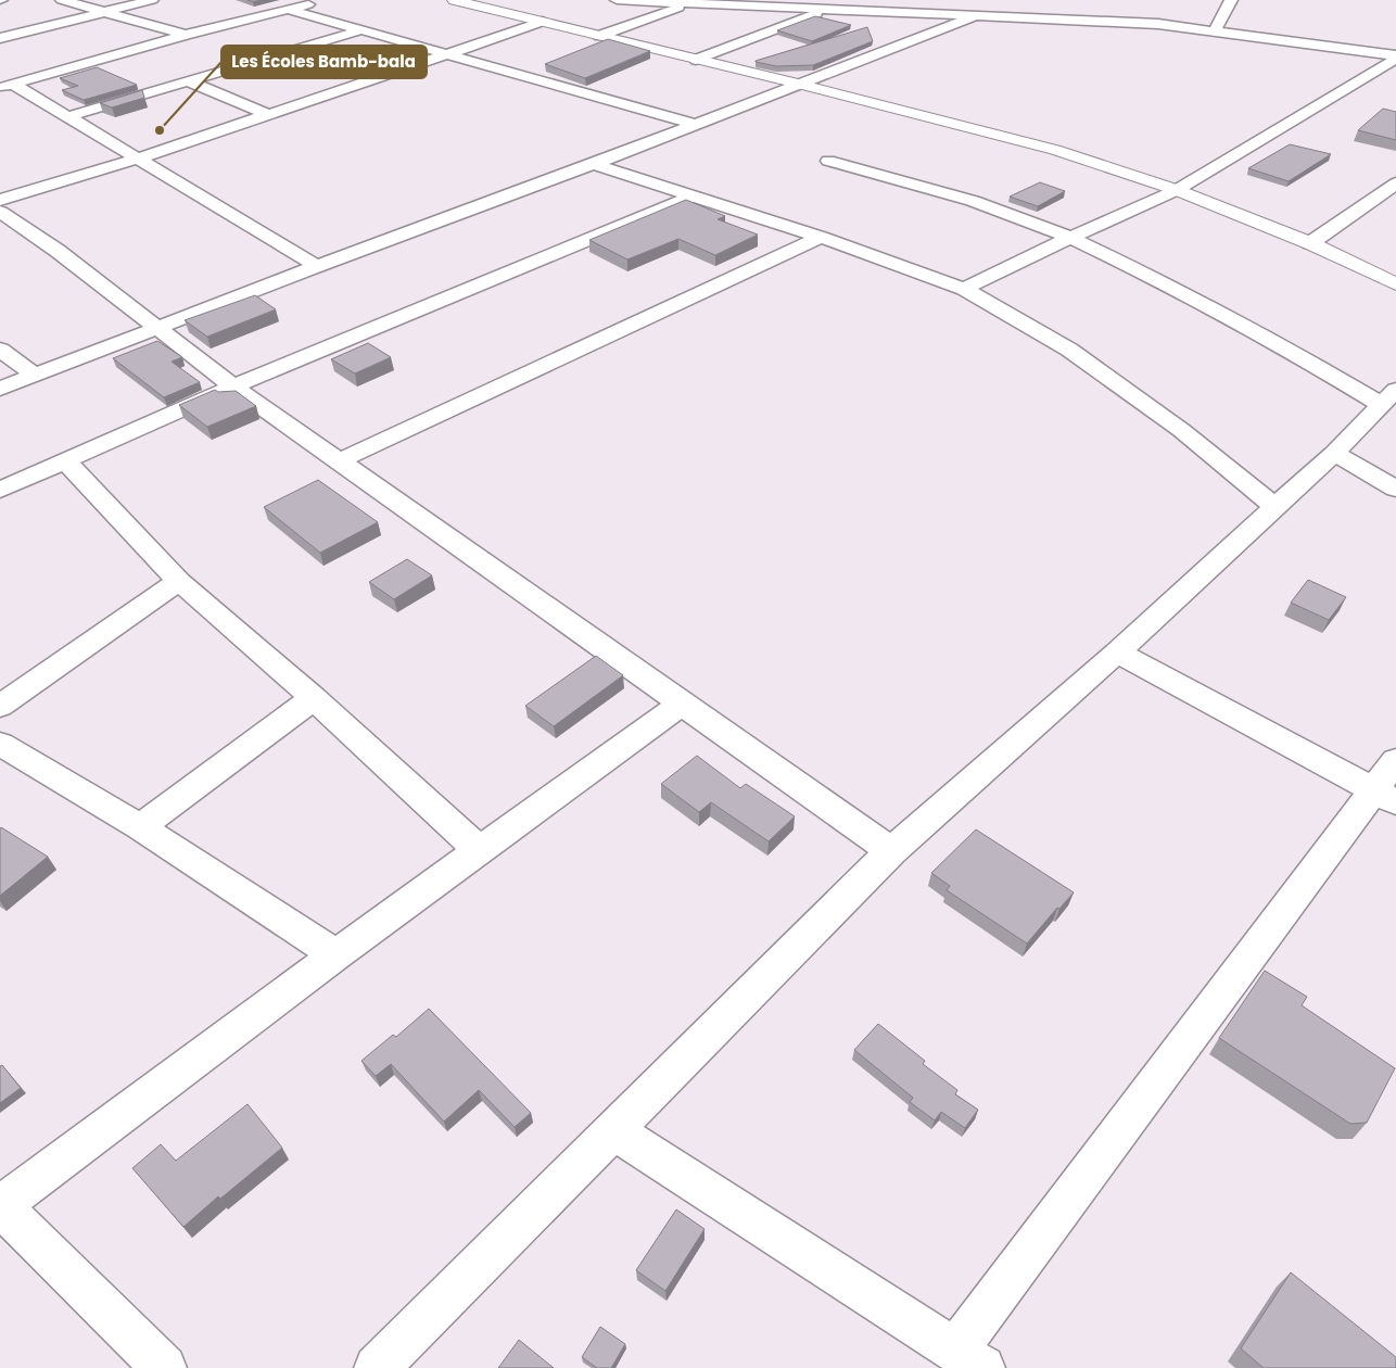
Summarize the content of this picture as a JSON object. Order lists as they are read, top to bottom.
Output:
{
  "places": ["Les Écoles Bamb-bala"]
}
